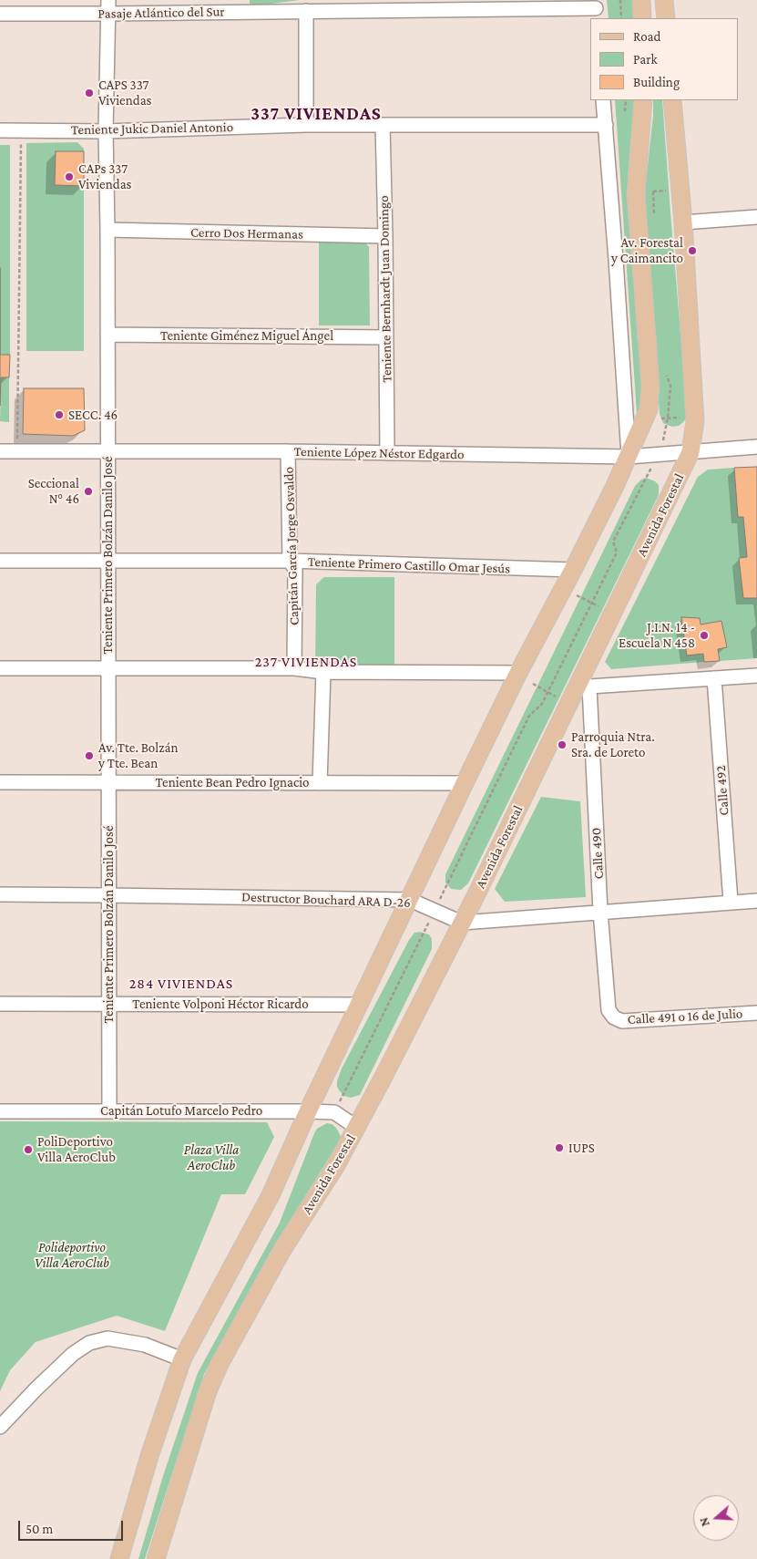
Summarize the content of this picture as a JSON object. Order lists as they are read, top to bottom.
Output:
{
  "streets": {
    "main road": ["Avenida Forestal"],
    "street": [
      "Pasaje Atlántico del Sur",
      "Teniente Jukic Daniel Antonio",
      "Cerro Dos Hermanas",
      "Teniente Bernhardt Juan Domingo",
      "Teniente Giménez Miguel Ángel",
      "Teniente López Néstor Edgardo",
      "Capitán García Jorge Osvaldo",
      "Teniente Primero Bolzán Danilo José",
      "Teniente Primero Castillo Omar Jesús",
      "Teniente Bean Pedro Ignacio",
      "Calle 492",
      "Calle 490",
      "Destructor Bouchard ARA D-26",
      "Teniente Volponi Héctor Ricardo",
      "Calle 491 o 16 de Julio",
      "Capitán Lotufo Marcelo Pedro"
    ]
  },
  "crossings": [
    ["Pasaje Atlántico del Sur", "Teniente Primero Bolzán Danilo José"],
    ["Teniente Jukic Daniel Antonio", "Teniente Bernhardt Juan Domingo"],
    ["Teniente Jukic Daniel Antonio", "Teniente Primero Bolzán Danilo José"],
    ["Cerro Dos Hermanas", "Teniente Bernhardt Juan Domingo"],
    ["Cerro Dos Hermanas", "Teniente Primero Bolzán Danilo José"],
    ["Teniente Bernhardt Juan Domingo", "Teniente Giménez Miguel Ángel"],
    ["Teniente Bernhardt Juan Domingo", "Teniente López Néstor Edgardo"],
    ["Teniente Giménez Miguel Ángel", "Teniente Primero Bolzán Danilo José"],
    ["Teniente López Néstor Edgardo", "Avenida Forestal"],
    ["Teniente López Néstor Edgardo", "Capitán García Jorge Osvaldo"],
    ["Teniente López Néstor Edgardo", "Teniente Primero Bolzán Danilo José"],
    ["Avenida Forestal", "Calle 490"],
    ["Avenida Forestal", "Destructor Bouchard ARA D-26"],
    ["Capitán García Jorge Osvaldo", "Teniente Primero Castillo Omar Jesús"],
    ["Teniente Primero Bolzán Danilo José", "Teniente Primero Castillo Omar Jesús"],
    ["Teniente Primero Bolzán Danilo José", "Teniente Bean Pedro Ignacio"],
    ["Teniente Primero Bolzán Danilo José", "Destructor Bouchard ARA D-26"],
    ["Teniente Primero Bolzán Danilo José", "Teniente Volponi Héctor Ricardo"],
    ["Teniente Primero Bolzán Danilo José", "Capitán Lotufo Marcelo Pedro"],
    ["Calle 492", "Destructor Bouchard ARA D-26"],
    ["Calle 490", "Destructor Bouchard ARA D-26"],
    ["Calle 490", "Calle 491 o 16 de Julio"]
  ],
  "districts": ["337 VIVIENDAS", "237 VIVIENDAS", "284 VIVIENDAS"],
  "parks": ["Plaza Villa AeroClub", "Polideportivo Villa AeroClub"],
  "places": [
    "CAPS 337 Viviendas",
    "CAPs 337 Viviendas",
    "Av. Forestal y Caimancito",
    "SECC. 46",
    "Seccional N° 46",
    "J.I.N. 14 - Escuela N 458",
    "Parroquia Ntra. Sra. de Loreto",
    "Av. Tte. Bolzán y Tte. Bean",
    "IUPS",
    "PoliDeportivo Villa AeroClub"
  ],
  "legend": ["Road", "Park", "Building"],
  "scale_bar": "50 m",
  "north": "left"
}
